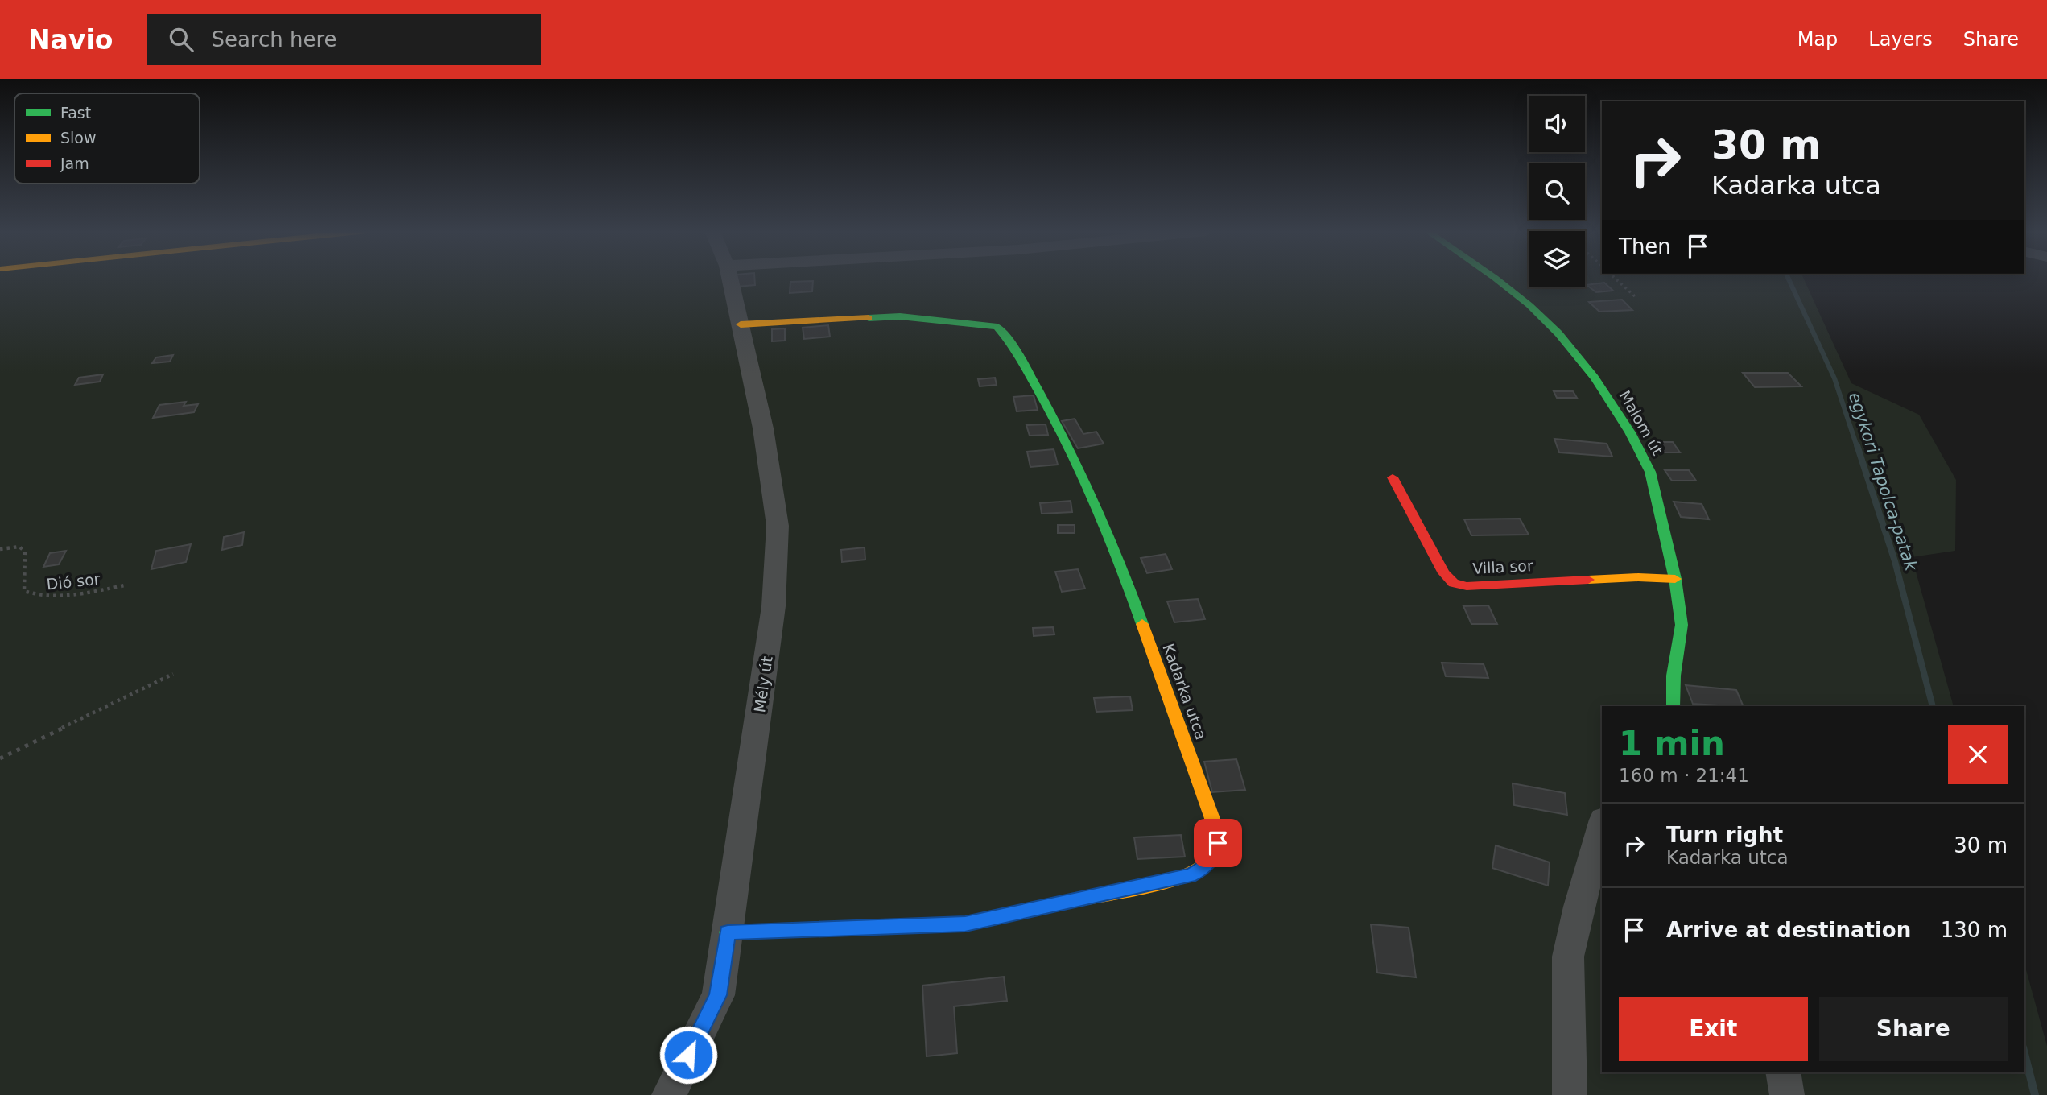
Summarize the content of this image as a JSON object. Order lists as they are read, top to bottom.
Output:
{
  "streets": {
    "street": [
      "Malom út",
      "Villa sor",
      "Mély út",
      "Kadarka utca"
    ],
    "path": ["Dió sor"]
  },
  "crossings": [
    ["Malom út", "Villa sor"],
    ["Mély út", "Kadarka utca"]
  ],
  "water": ["egykori Tapolca-patak"],
  "legend": ["Fast", "Slow", "Jam"],
  "page": {
    "header": "Navio",
    "search": "Search here",
    "nav": ["Map", "Layers", "Share"],
    "turn": ["30 m", "Kadarka utca"],
    "then": "Then",
    "heading": ["1 min", "160 m · 21:41"],
    "list": [
      {
        "name": "Turn right",
        "note": "Kadarka utca",
        "value": "30 m"
      },
      {
        "name": "Arrive at destination",
        "value": "130 m"
      }
    ],
    "buttons": ["Exit", "Share"]
  }
}
